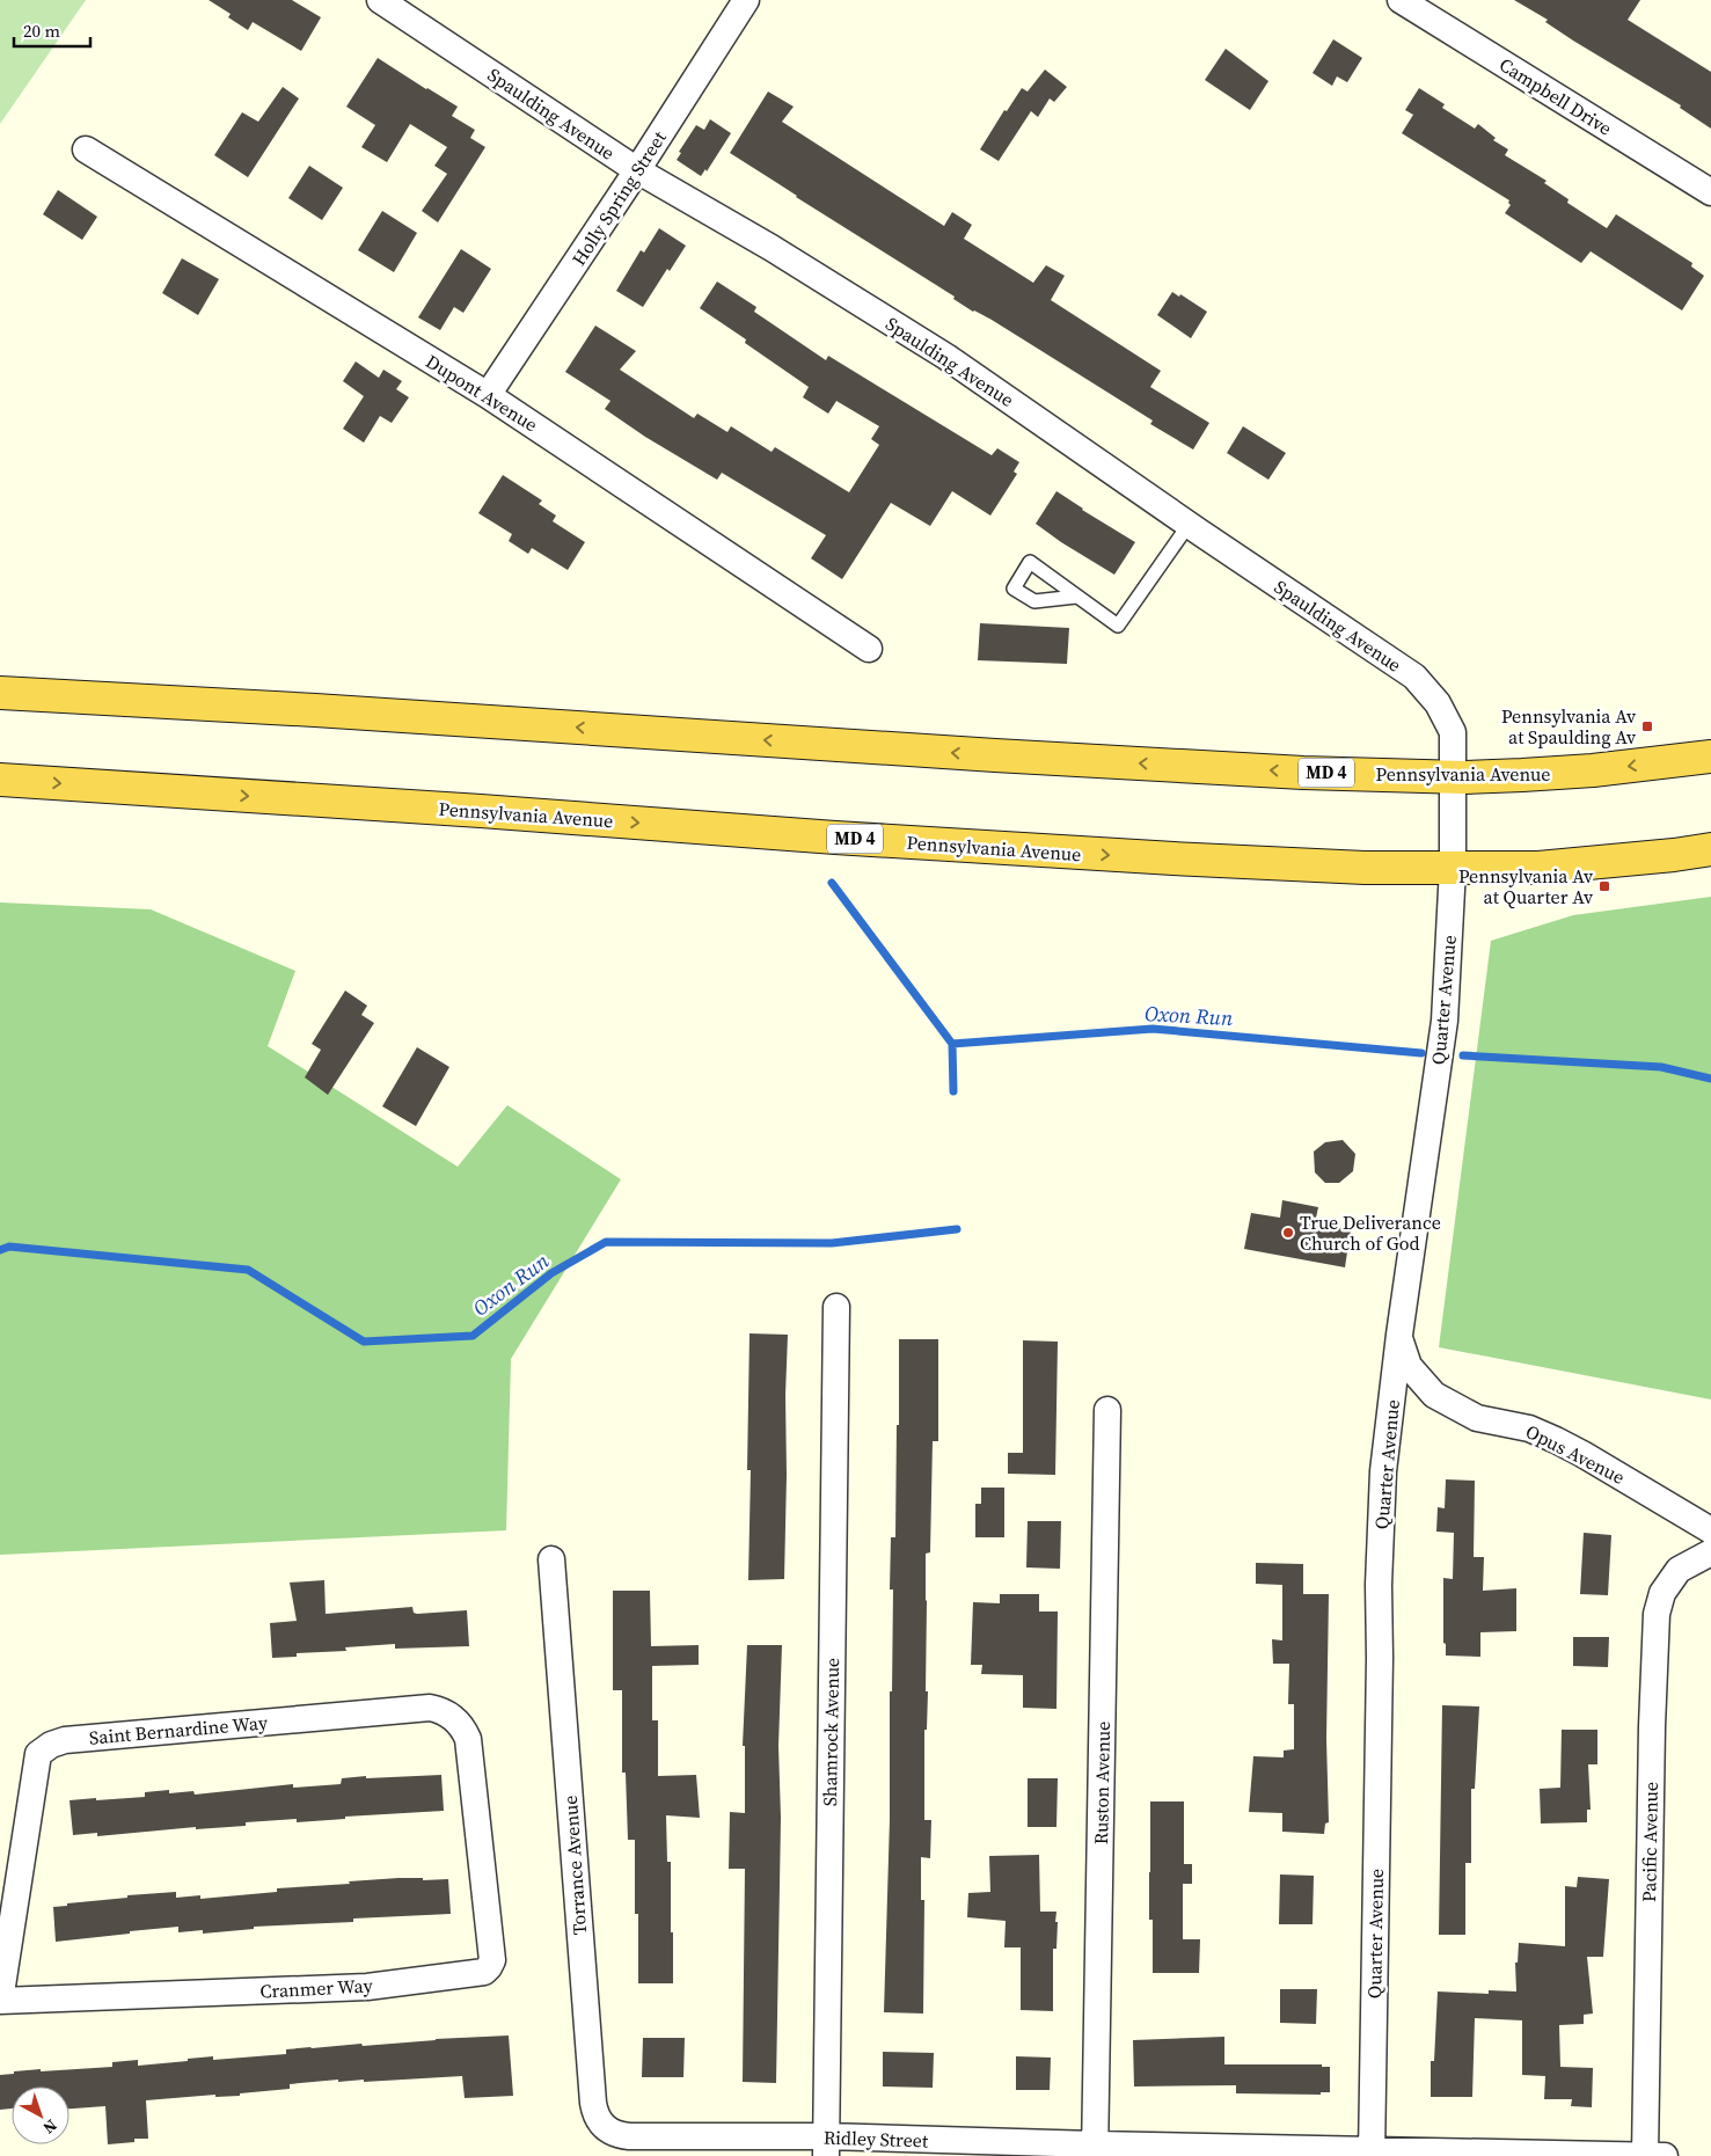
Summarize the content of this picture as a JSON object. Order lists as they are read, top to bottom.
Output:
{
  "streets": {
    "highway": ["MD 4", "Pennsylvania Avenue"],
    "street": [
      "Campbell Drive",
      "Spaulding Avenue",
      "Holly Spring Street",
      "Dupont Avenue",
      "Quarter Avenue",
      "Opus Avenue",
      "Saint Bernardine Way",
      "Shamrock Avenue",
      "Ruston Avenue",
      "Pacific Avenue",
      "Torrance Avenue",
      "Cranmer Way",
      "Ridley Street"
    ]
  },
  "crossings": [
    ["Spaulding Avenue", "Holly Spring Street"],
    ["Spaulding Avenue", "Pennsylvania Avenue"],
    ["Spaulding Avenue", "Quarter Avenue"],
    ["Holly Spring Street", "Dupont Avenue"],
    ["Pennsylvania Avenue", "Quarter Avenue"],
    ["Quarter Avenue", "Opus Avenue"],
    ["Quarter Avenue", "Ridley Street"],
    ["Saint Bernardine Way", "Cranmer Way"],
    ["Shamrock Avenue", "Ridley Street"],
    ["Ruston Avenue", "Ridley Street"],
    ["Pacific Avenue", "Ridley Street"],
    ["Torrance Avenue", "Ridley Street"]
  ],
  "water": ["Oxon Run"],
  "places": {
    "transit": ["Pennsylvania Av at Spaulding Av", "Pennsylvania Av at Quarter Av"],
    "other": ["True Deliverance Church of God"]
  },
  "scale_bar": "20 m",
  "north": "bottom right"
}
